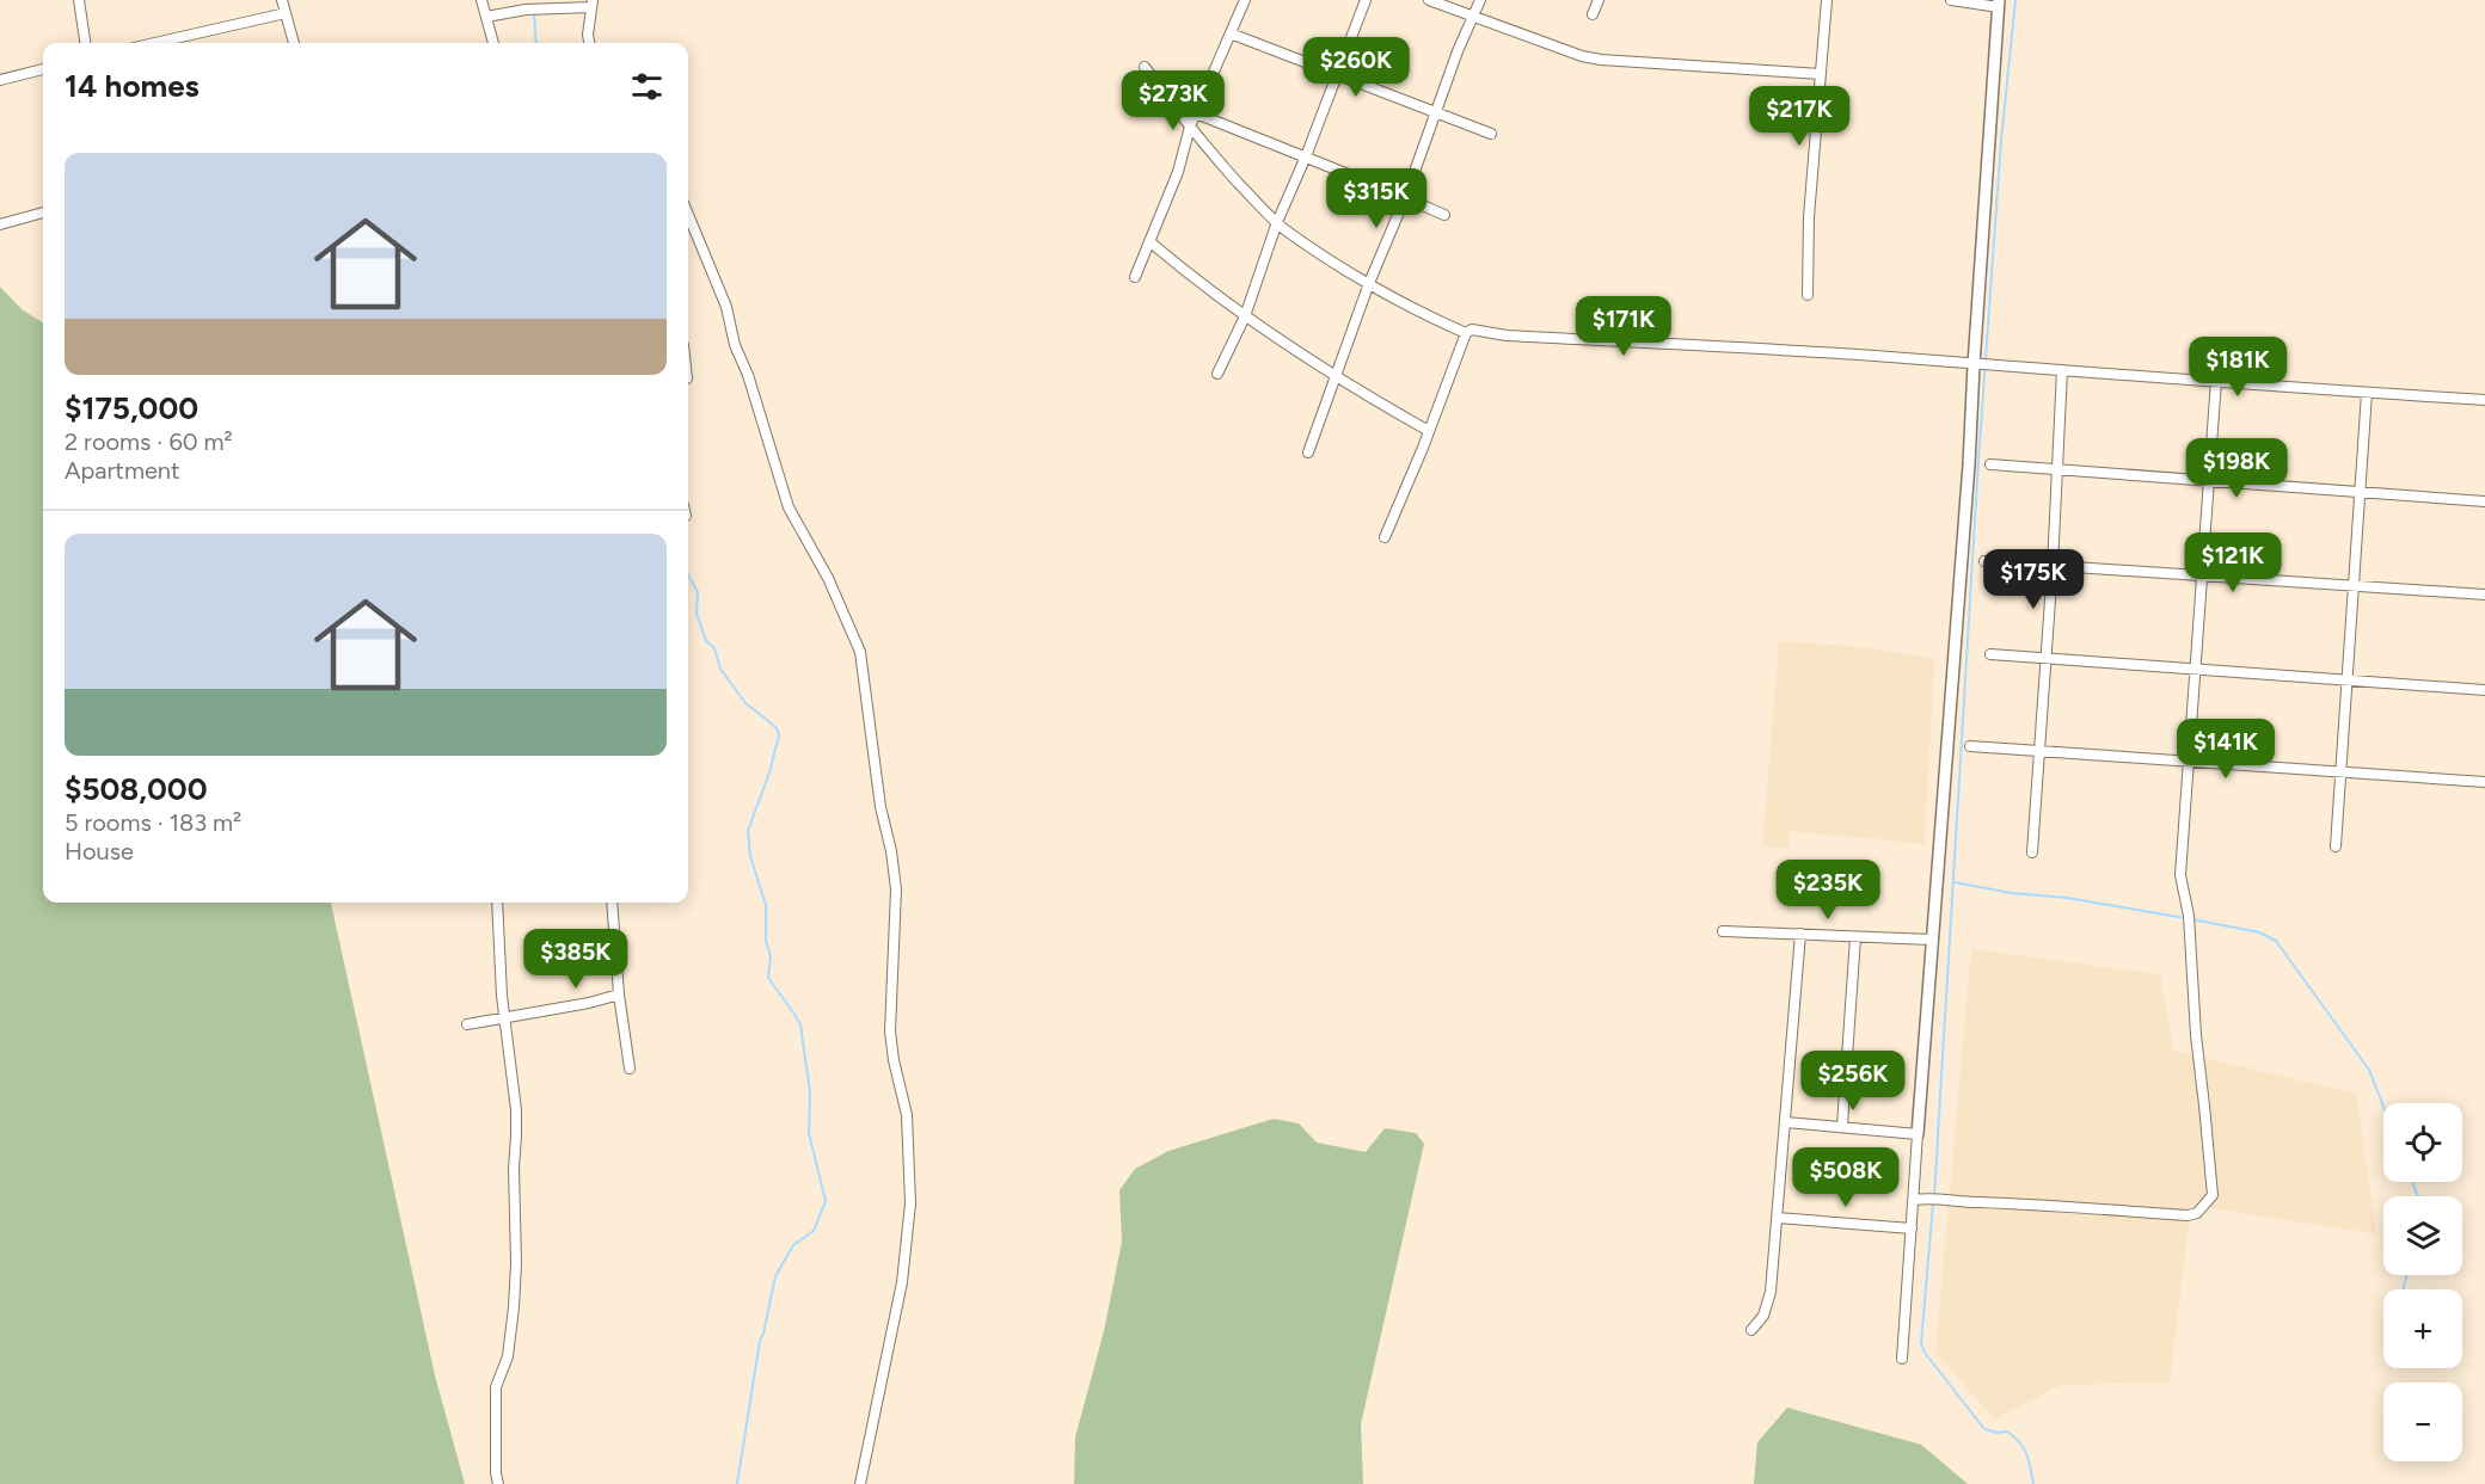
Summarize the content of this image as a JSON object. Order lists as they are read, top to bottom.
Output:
{
  "page": {
    "price": [
      "$260K",
      "$273K",
      "$217K",
      "$315K",
      "$171K",
      "$181K",
      "$198K",
      "$121K",
      "$175K",
      "$141K",
      "$235K",
      "$385K",
      "$256K",
      "$508K"
    ],
    "heading": "14 homes",
    "list": [
      {
        "name": "$175,000",
        "note": "2 rooms · 60 m² · Apartment"
      },
      {
        "name": "$508,000",
        "note": "5 rooms · 183 m² · House"
      }
    ],
    "map_buttons": ["+", "−"]
  }
}
